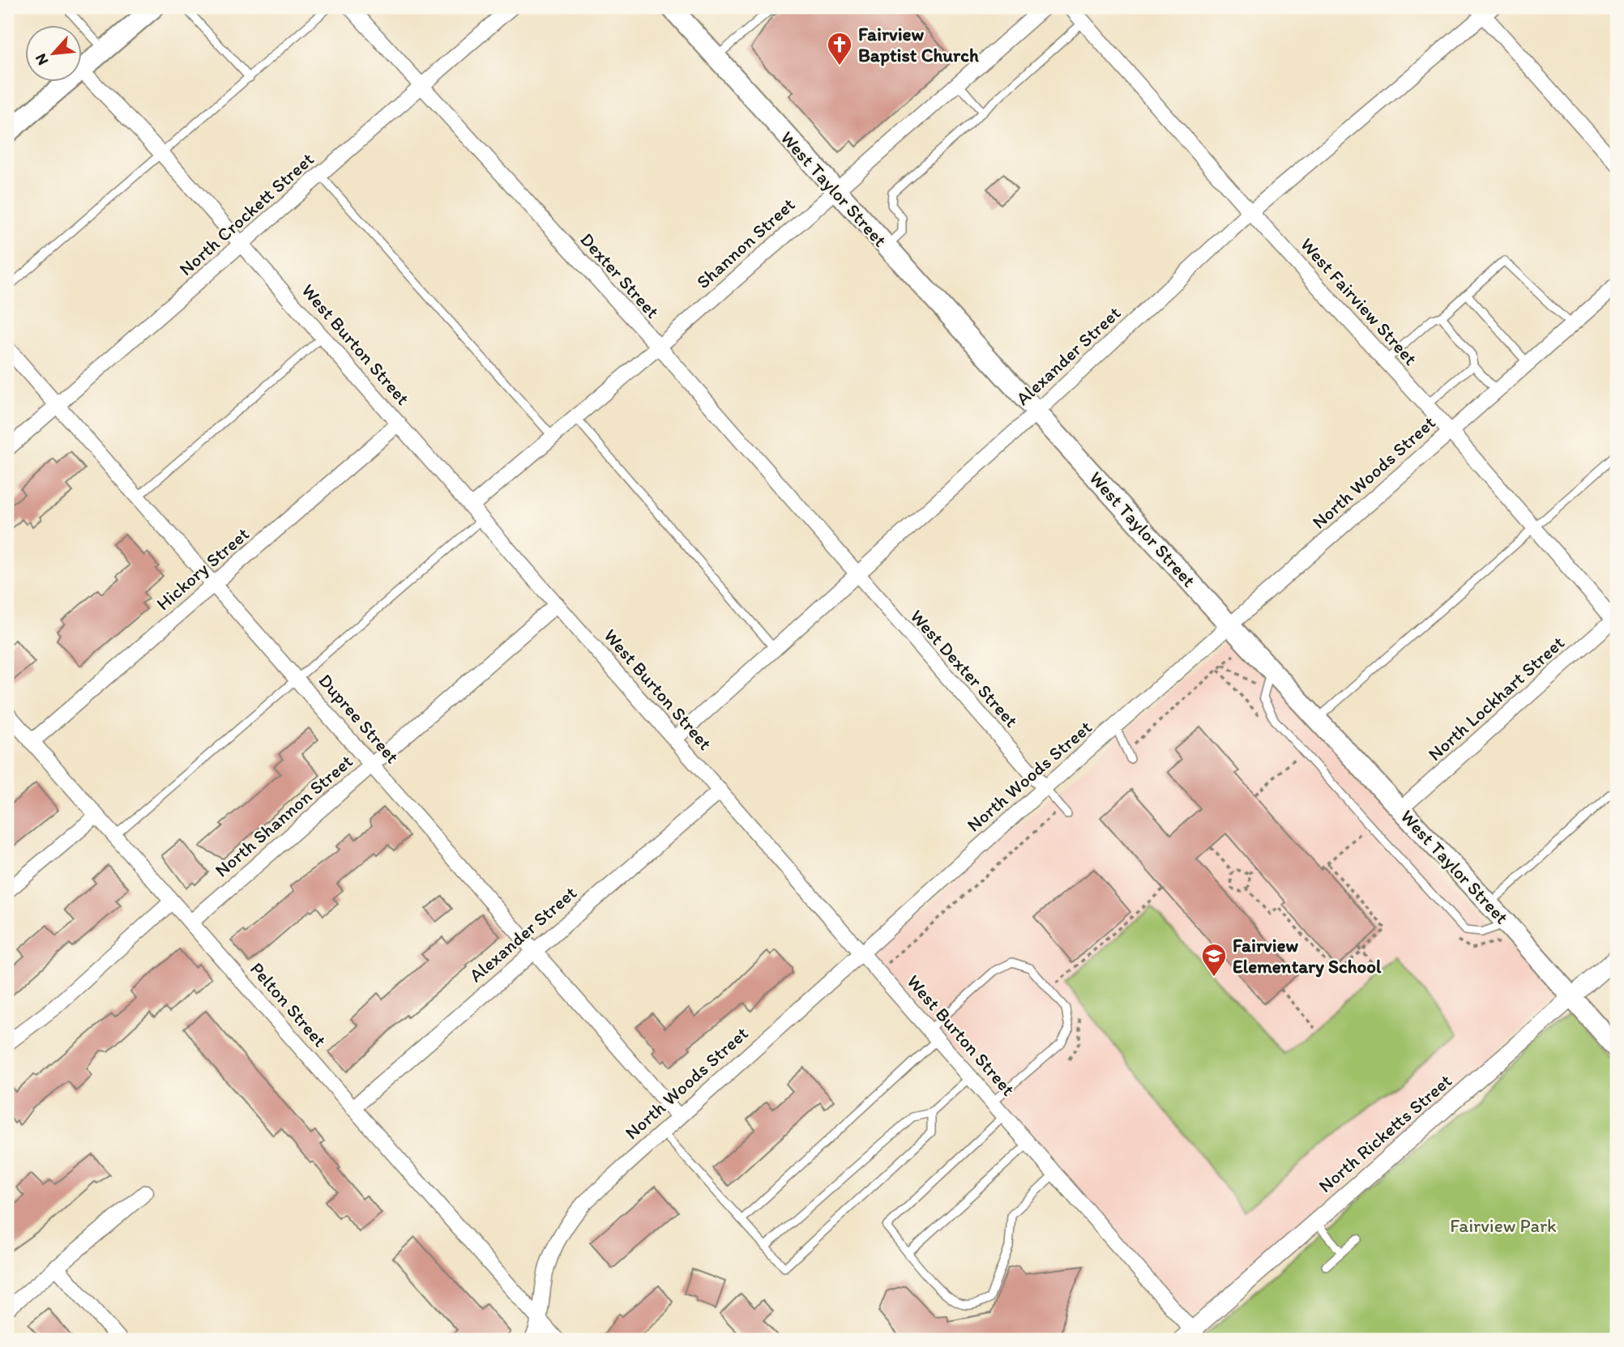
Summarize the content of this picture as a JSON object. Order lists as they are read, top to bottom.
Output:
{
  "streets": {
    "main road": ["West Taylor Street"],
    "street": [
      "North Crockett Street",
      "Shannon Street",
      "Dexter Street",
      "West Fairview Street",
      "West Burton Street",
      "Alexander Street",
      "North Woods Street",
      "Hickory Street",
      "West Dexter Street",
      "North Lockhart Street",
      "Dupree Street",
      "North Shannon Street",
      "Pelton Street",
      "North Ricketts Street"
    ]
  },
  "crossings": [
    ["West Taylor Street", "Shannon Street"],
    ["West Taylor Street", "Alexander Street"],
    ["West Taylor Street", "North Woods Street"],
    ["West Taylor Street", "North Lockhart Street"],
    ["West Taylor Street", "North Ricketts Street"],
    ["North Crockett Street", "Dexter Street"],
    ["North Crockett Street", "West Burton Street"],
    ["North Crockett Street", "Dupree Street"],
    ["Shannon Street", "Dexter Street"],
    ["Shannon Street", "West Burton Street"],
    ["Dexter Street", "Alexander Street"],
    ["Dexter Street", "West Dexter Street"],
    ["West Fairview Street", "Alexander Street"],
    ["West Fairview Street", "North Woods Street"],
    ["West Fairview Street", "North Lockhart Street"],
    ["West Burton Street", "Alexander Street"],
    ["West Burton Street", "North Woods Street"],
    ["West Burton Street", "Hickory Street"],
    ["West Burton Street", "North Shannon Street"],
    ["West Burton Street", "North Ricketts Street"],
    ["Alexander Street", "West Dexter Street"],
    ["Alexander Street", "Dupree Street"],
    ["Alexander Street", "Pelton Street"],
    ["North Woods Street", "West Dexter Street"],
    ["North Woods Street", "Dupree Street"],
    ["North Woods Street", "Pelton Street"],
    ["Hickory Street", "Dupree Street"],
    ["Hickory Street", "Pelton Street"],
    ["Dupree Street", "North Shannon Street"],
    ["North Shannon Street", "Pelton Street"]
  ],
  "parks": ["Fairview Park"],
  "places": {
    "church": ["Fairview Baptist Church"],
    "school or university": ["Fairview Elementary School"]
  },
  "north": "bottom left"
}
